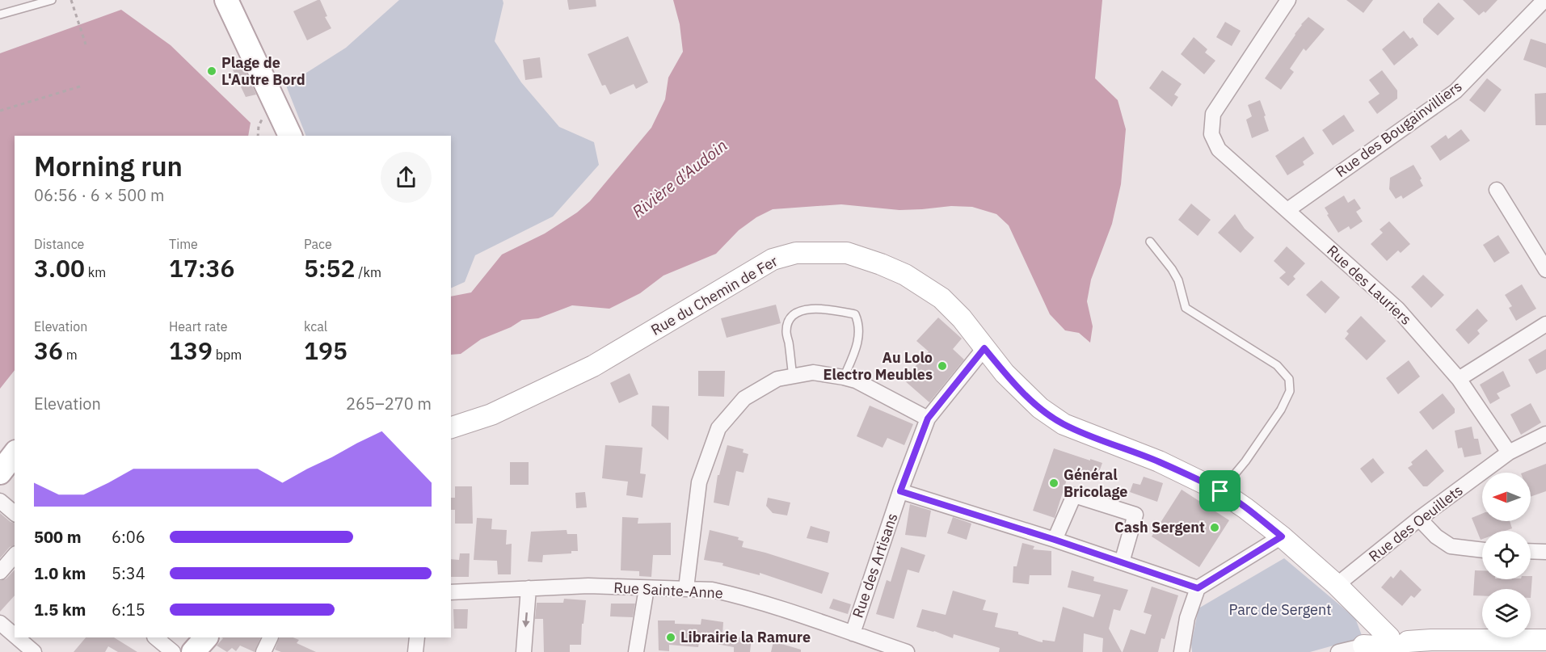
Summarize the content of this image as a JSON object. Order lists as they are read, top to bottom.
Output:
{
  "streets": {
    "main road": ["Rue du Chemin de Fer"],
    "street": [
      "Rue des Bougainvilliers",
      "Rue des Lauriers",
      "Rue des Oeuillets",
      "Rue des Artisans",
      "Rue Sainte-Anne"
    ]
  },
  "crossings": [
    ["Rue des Bougainvilliers", "Rue des Lauriers"],
    ["Rue des Lauriers", "Rue des Oeuillets"],
    ["Rue du Chemin de Fer", "Rue des Oeuillets"],
    ["Rue du Chemin de Fer", "Rue des Artisans"],
    ["Rue des Artisans", "Rue Sainte-Anne"]
  ],
  "water": ["Rivière d'Audoin"],
  "parks": ["Parc de Sergent"],
  "places": [
    "Plage de L'Autre Bord",
    "Au Lolo Electro Meubles",
    "Général Bricolage",
    "Cash Sergent",
    "Librairie la Ramure"
  ],
  "north": "left",
  "page": {
    "heading": ["Morning run", "06:56 · 6 × 500 m"],
    "stats": [
      ["Distance", "3.00 km"],
      ["Time", "17:36"],
      ["Pace", "5:52 /km"],
      ["Elevation", "36 m"],
      ["Heart rate", "139 bpm"],
      ["kcal", "195"]
    ],
    "chart": ["Elevation", "265–270 m"],
    "list": [
      {
        "name": "500 m",
        "note": "6:06"
      },
      {
        "name": "1.0 km",
        "note": "5:34"
      },
      {
        "name": "1.5 km",
        "note": "6:15"
      }
    ]
  }
}
